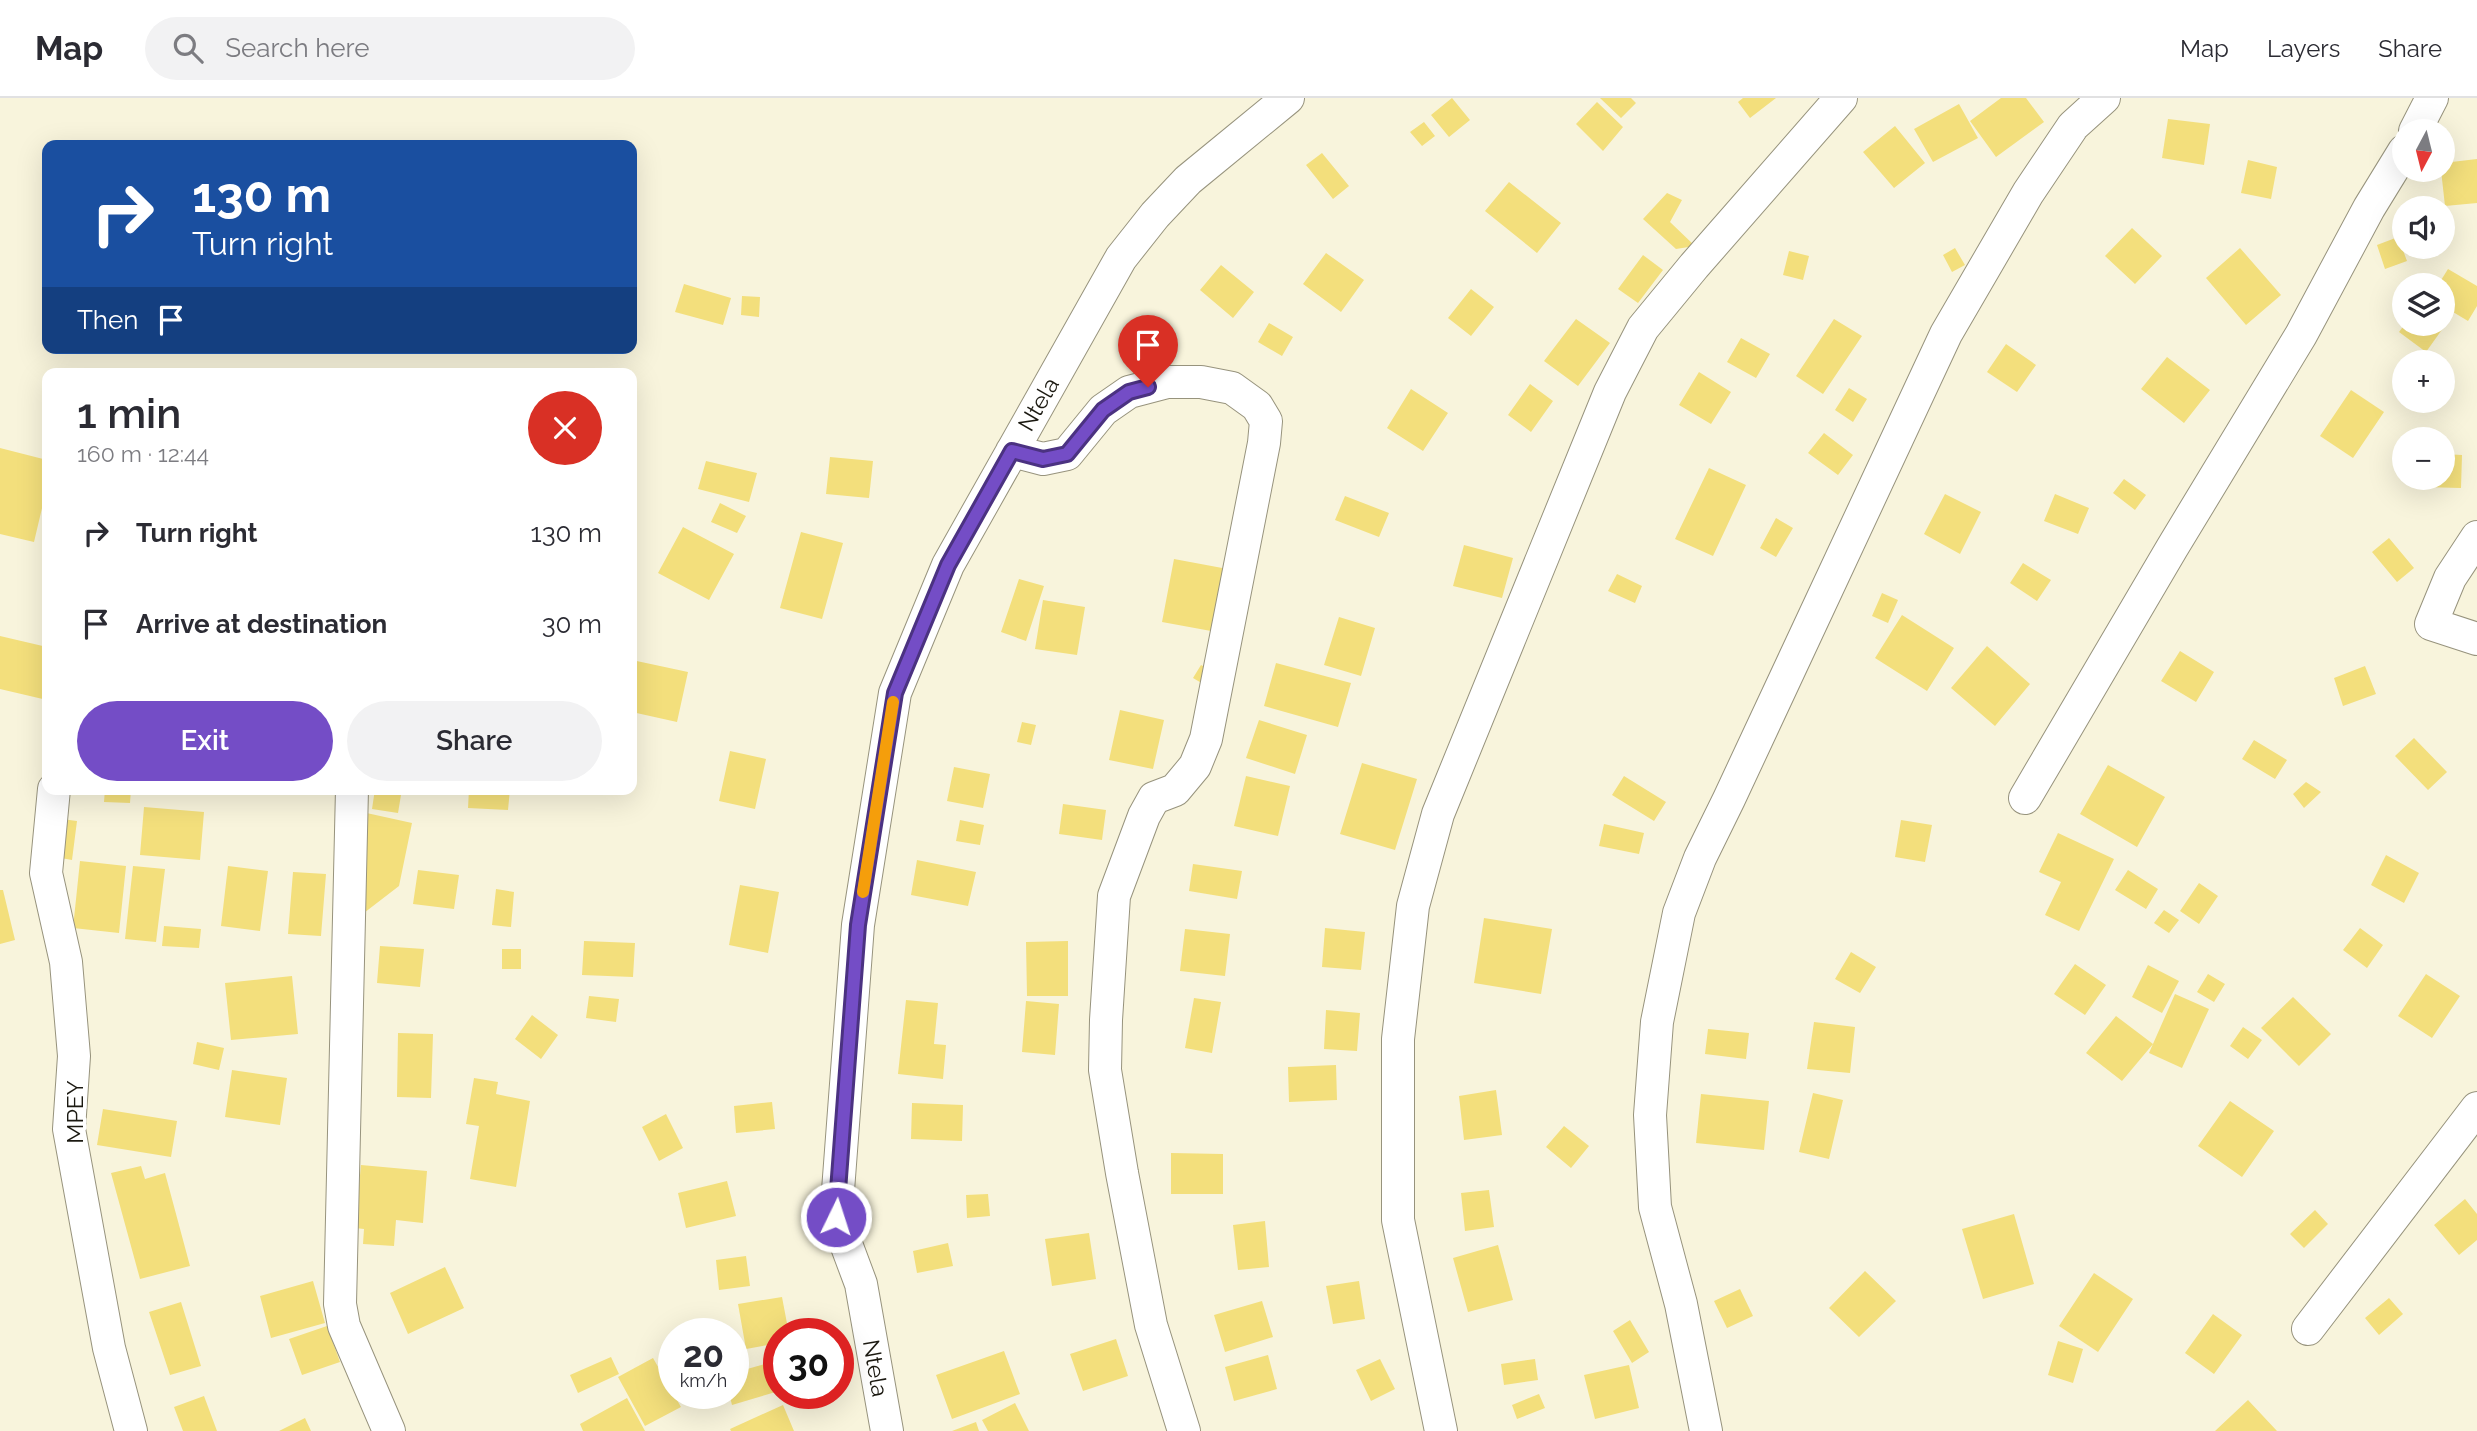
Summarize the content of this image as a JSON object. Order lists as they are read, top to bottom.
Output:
{
  "streets": {
    "street": ["Ntela", "MPEY"]
  },
  "north": "bottom",
  "page": {
    "header": "Map",
    "search": "Search here",
    "nav": ["Map", "Layers", "Share"],
    "map_buttons": ["+", "−"],
    "turn": ["130 m", "Turn right"],
    "then": "Then",
    "heading": ["1 min", "160 m · 12:44"],
    "list": [
      {
        "name": "Turn right",
        "value": "130 m"
      },
      {
        "name": "Arrive at destination",
        "value": "30 m"
      }
    ],
    "buttons": ["Exit", "Share"],
    "speed": "20 km/h",
    "limit": "30"
  }
}
